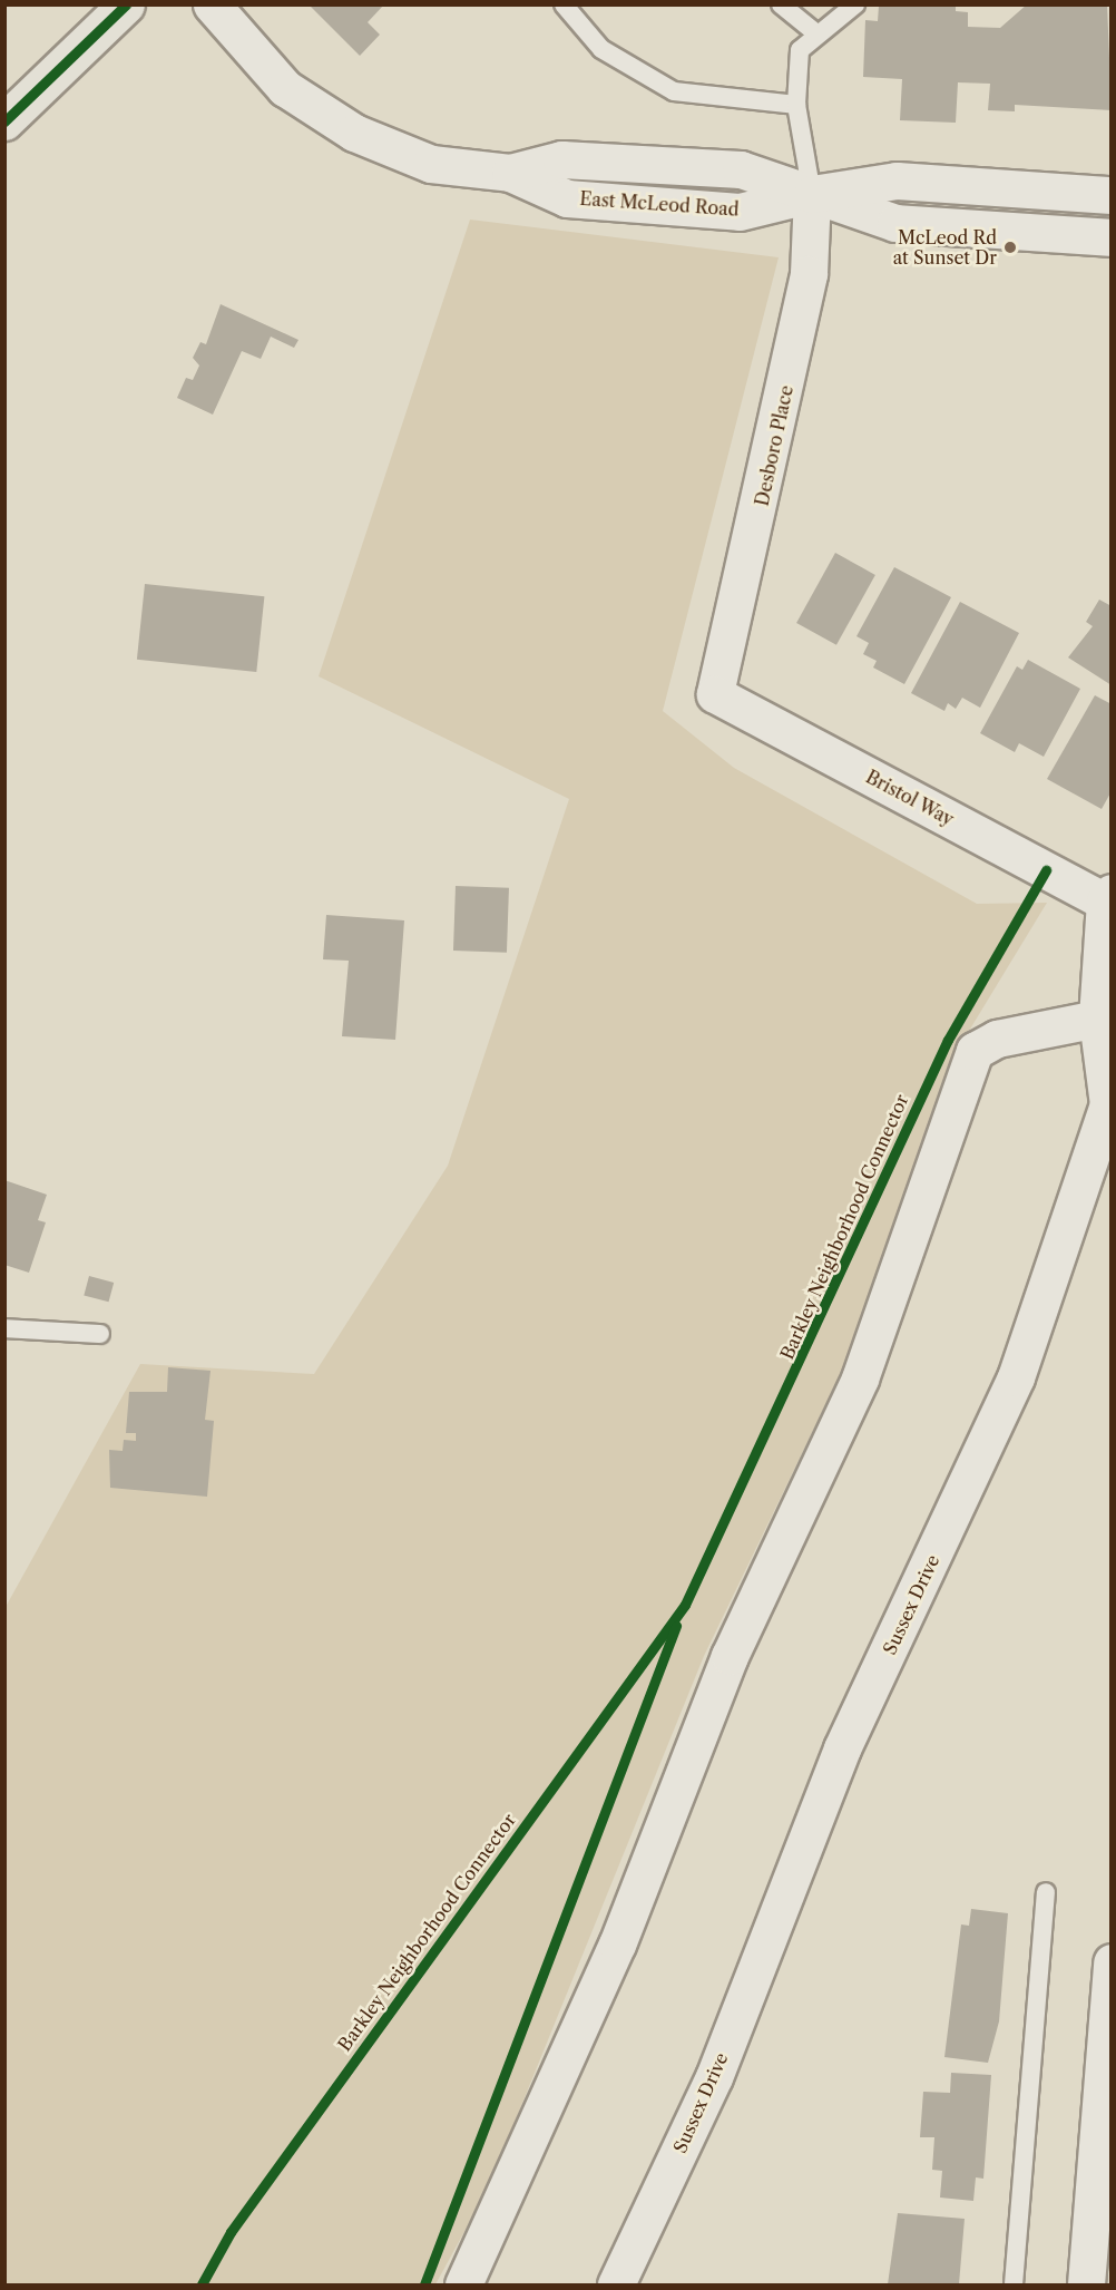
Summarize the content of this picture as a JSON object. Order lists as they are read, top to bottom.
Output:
{
  "streets": {
    "street": [
      "East McLeod Road",
      "Desboro Place",
      "Bristol Way",
      "Sussex Drive"
    ],
    "cycle path": ["Barkley Neighborhood Connector"]
  },
  "crossings": [
    ["East McLeod Road", "Desboro Place"],
    ["Desboro Place", "Bristol Way"],
    ["Bristol Way", "Sussex Drive"]
  ],
  "places": ["McLeod Rd at Sunset Dr"]
}
